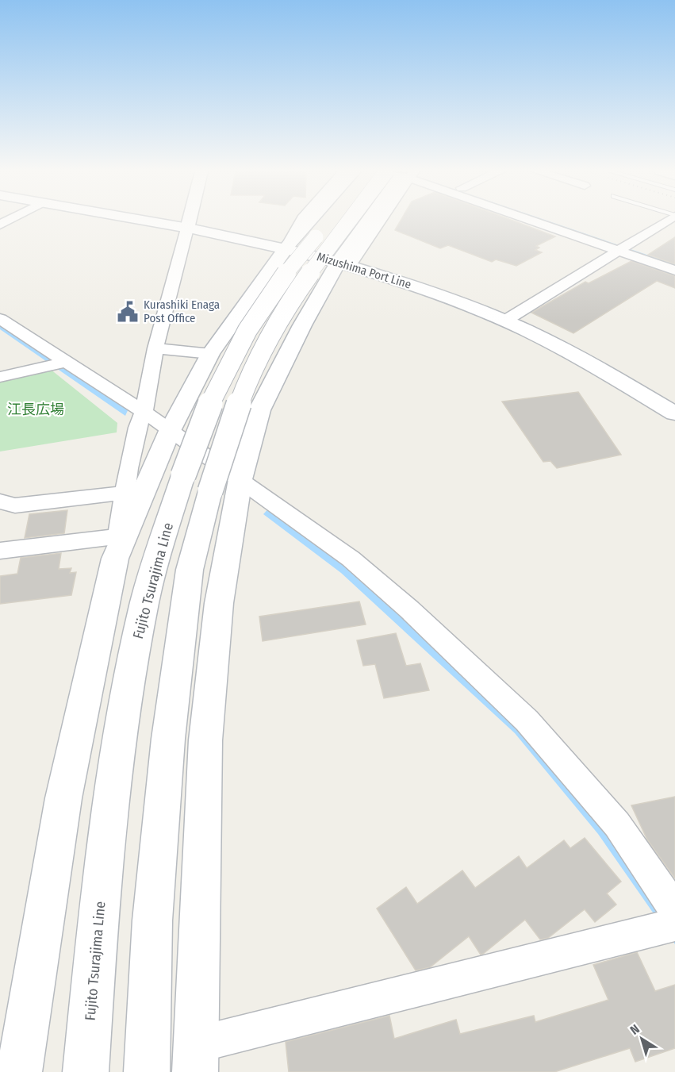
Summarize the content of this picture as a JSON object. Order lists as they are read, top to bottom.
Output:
{
  "streets": {
    "main road": ["Mizushima Port Line", "Fujito Tsurajima Line"]
  },
  "parks": ["江長広場"],
  "places": {
    "public building": ["Kurashiki Enaga Post Office"]
  },
  "north": "top left"
}
